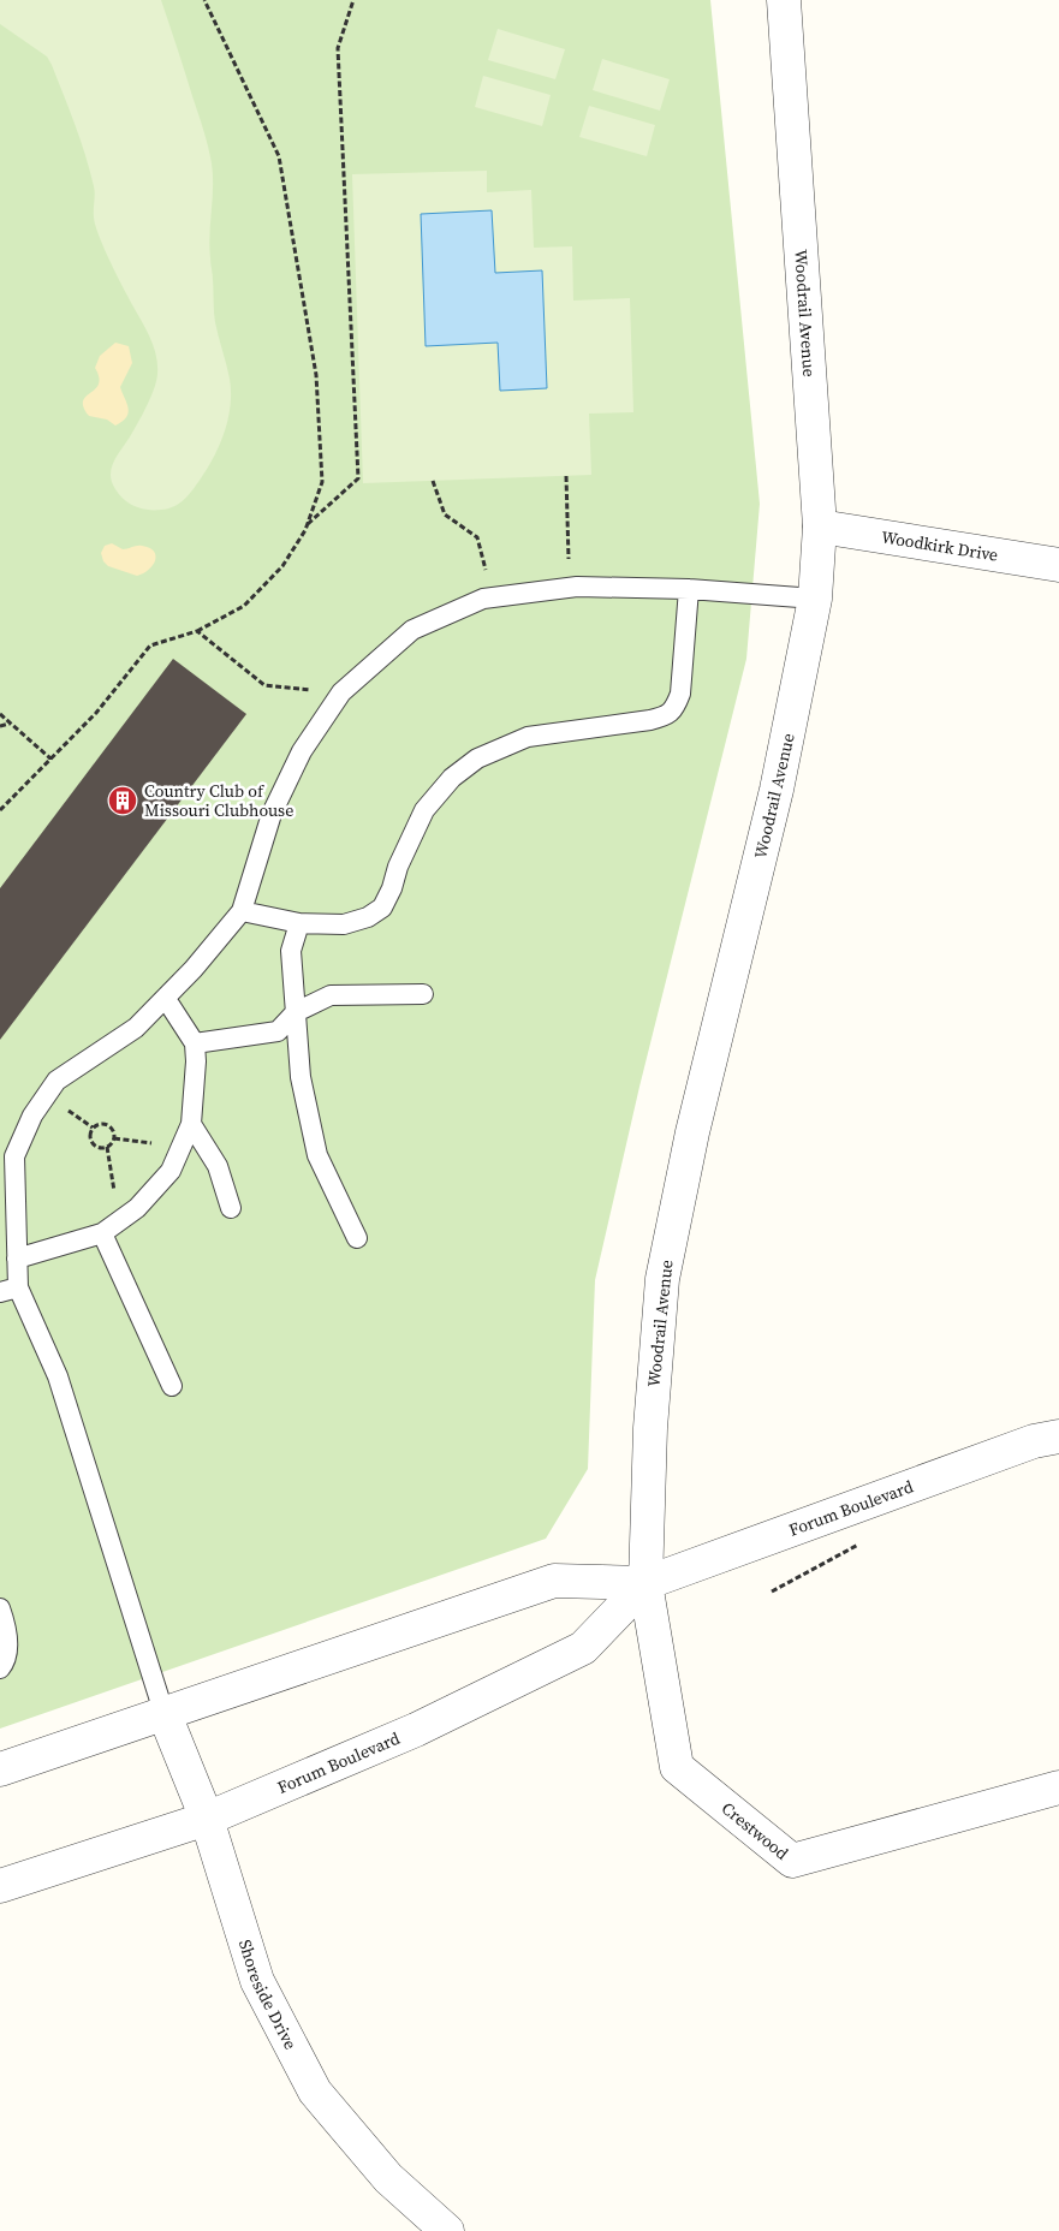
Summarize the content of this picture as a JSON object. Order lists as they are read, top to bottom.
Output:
{
  "streets": {
    "street": [
      "Woodrail Avenue",
      "Woodkirk Drive",
      "Forum Boulevard",
      "Crestwood",
      "Shoreside Drive"
    ]
  },
  "crossings": [
    ["Woodrail Avenue", "Woodkirk Drive"],
    ["Woodrail Avenue", "Forum Boulevard"],
    ["Woodrail Avenue", "Crestwood"],
    ["Forum Boulevard", "Crestwood"],
    ["Forum Boulevard", "Shoreside Drive"]
  ],
  "places": {
    "building": ["Country Club of Missouri Clubhouse"]
  }
}
